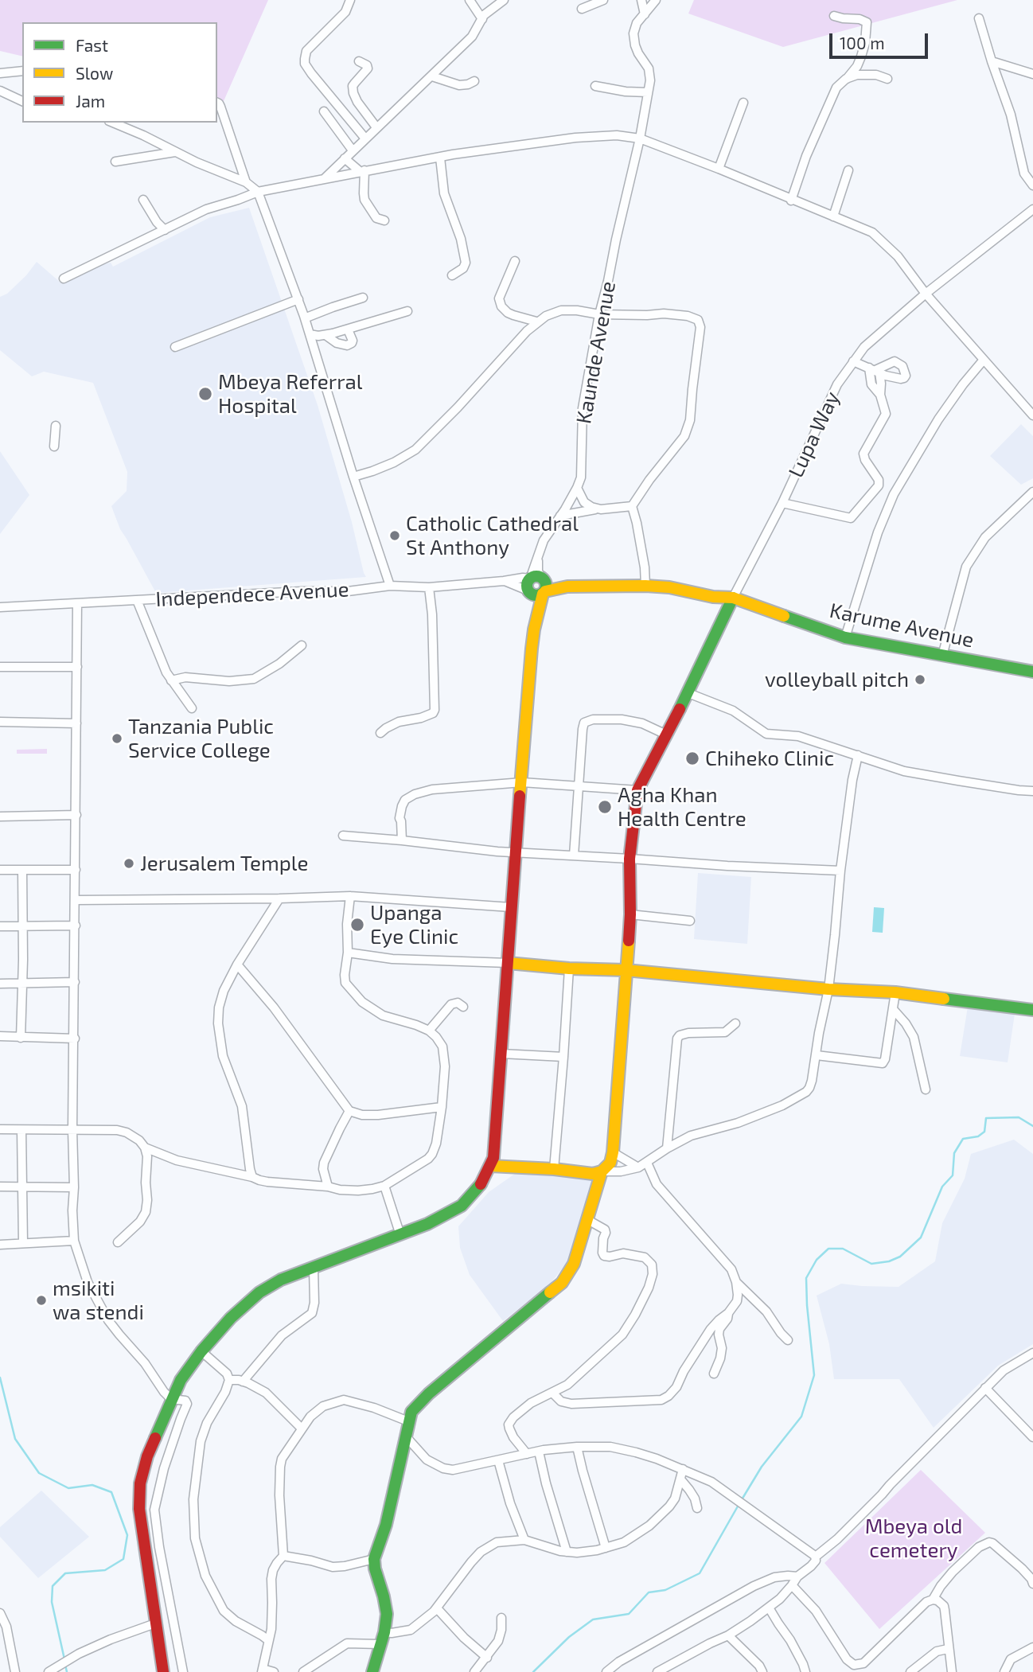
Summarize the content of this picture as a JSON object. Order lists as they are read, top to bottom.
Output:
{
  "streets": {
    "street": [
      "Kaunde Avenue",
      "Lupa Way",
      "Independece Avenue",
      "Karume Avenue"
    ]
  },
  "crossings": [
    ["Kaunde Avenue", "Independece Avenue"],
    ["Kaunde Avenue", "Karume Avenue"],
    ["Lupa Way", "Karume Avenue"],
    ["Independece Avenue", "Karume Avenue"]
  ],
  "parks": ["Mbeya old cemetery"],
  "places": [
    "Mbeya Referral Hospital",
    "Catholic Cathedral St Anthony",
    "volleyball pitch",
    "Tanzania Public Service College",
    "Chiheko Clinic",
    "Agha Khan Health Centre",
    "Jerusalem Temple",
    "Upanga Eye Clinic",
    "msikiti wa stendi"
  ],
  "legend": ["Fast", "Slow", "Jam"],
  "scale_bar": "100 m"
}
